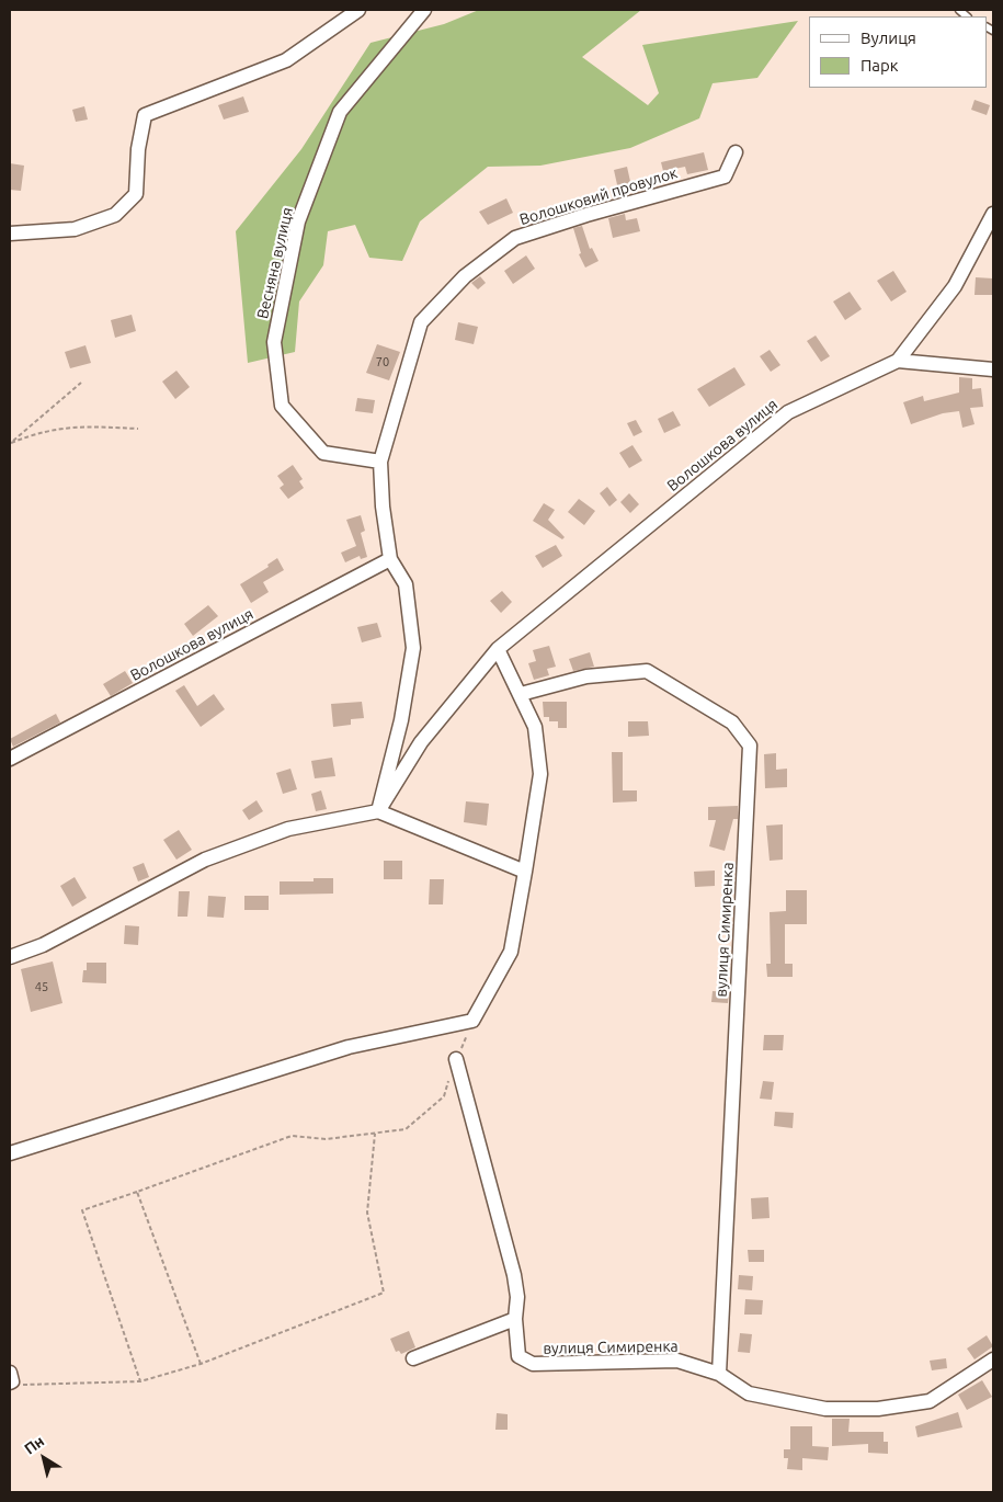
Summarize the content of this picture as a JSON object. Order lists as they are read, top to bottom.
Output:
{
  "streets": {
    "street": [
      "Волошковий провулок",
      "Весняна вулиця",
      "Волошкова вулиця",
      "вулиця Симиренка"
    ]
  },
  "crossings": [
    ["Волошковий провулок", "Весняна вулиця"]
  ],
  "house_numbers": ["70", "45"],
  "legend": ["Вулиця", "Парк"],
  "north": "top left"
}
